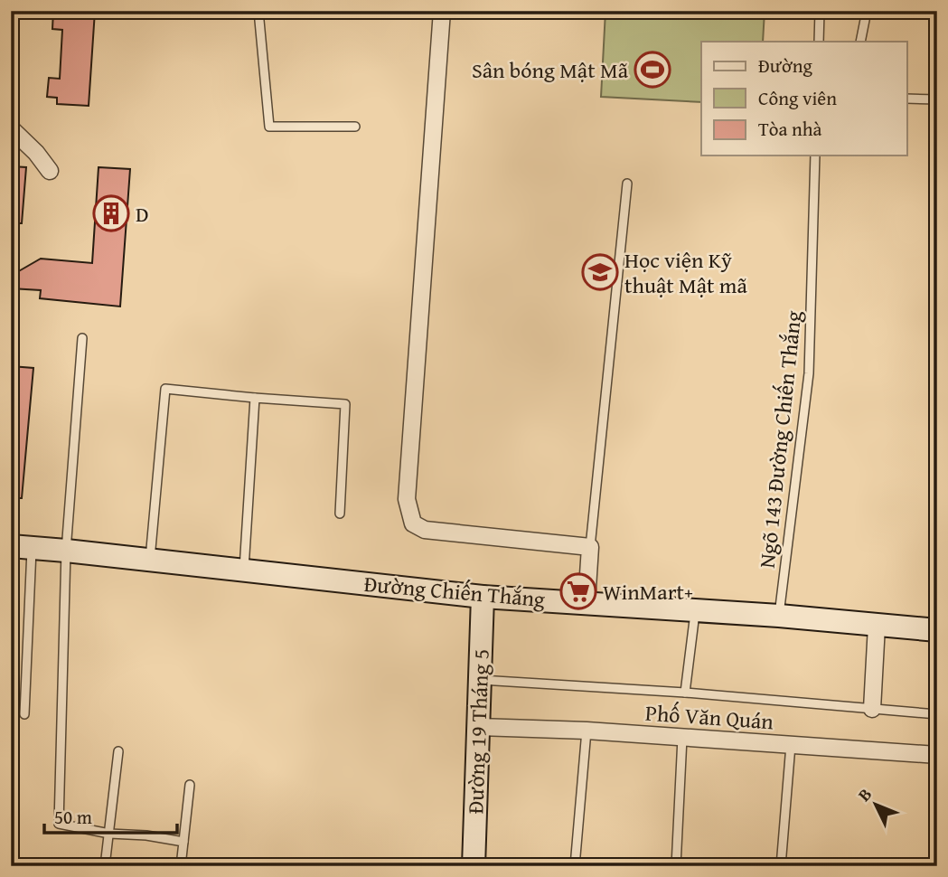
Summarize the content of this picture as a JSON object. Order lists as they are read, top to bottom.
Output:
{
  "streets": {
    "street": ["Đường Chiến Thắng", "Phố Văn Quán", "Đường 19 Tháng 5"],
    "lane": ["Ngõ 143 Đường Chiến Thắng"]
  },
  "crossings": [
    ["Ngõ 143 Đường Chiến Thắng", "Đường Chiến Thắng"],
    ["Đường Chiến Thắng", "Đường 19 Tháng 5"],
    ["Phố Văn Quán", "Đường 19 Tháng 5"]
  ],
  "places": {
    "sports": ["Sân bóng Mật Mã"],
    "building": ["D"],
    "school or university": ["Học viện Kỹ thuật Mật mã"],
    "supermarket": ["WinMart+"]
  },
  "legend": ["Đường", "Công viên", "Tòa nhà"],
  "scale_bar": "50 m",
  "north": "top left"
}
